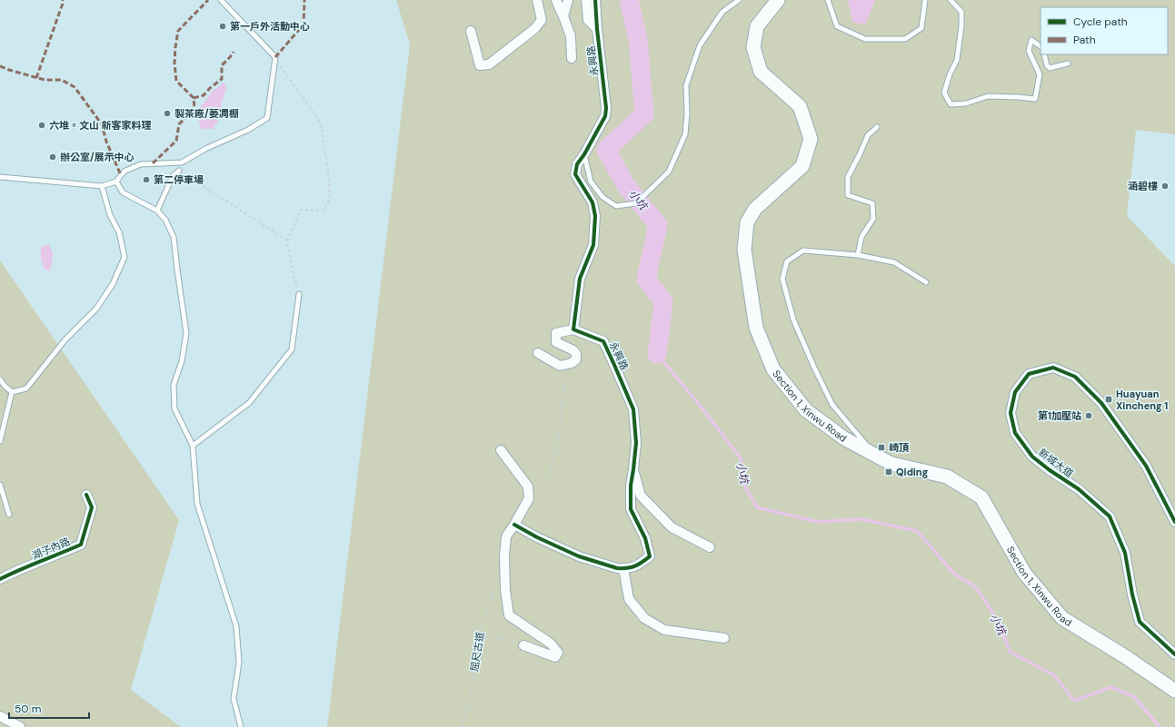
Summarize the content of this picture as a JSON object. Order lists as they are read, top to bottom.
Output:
{
  "streets": {
    "main road": ["Section 1, Xinwu Road"],
    "street": ["永興路", "新城大道", "湖子內路"],
    "path": ["屈尺古道"]
  },
  "water": ["小坑"],
  "places": {
    "other": [
      "第一戶外活動中心",
      "製茶廠/萎凋棚",
      "六堆。文山 新客家料理",
      "辦公室/展示中心",
      "第二停車場",
      "涵碧樓",
      "第1加壓站"
    ],
    "transit": ["Huayuan Xincheng 1", "崎頂", "Qiding"]
  },
  "legend": ["Cycle path", "Path"],
  "scale_bar": "50 m"
}
